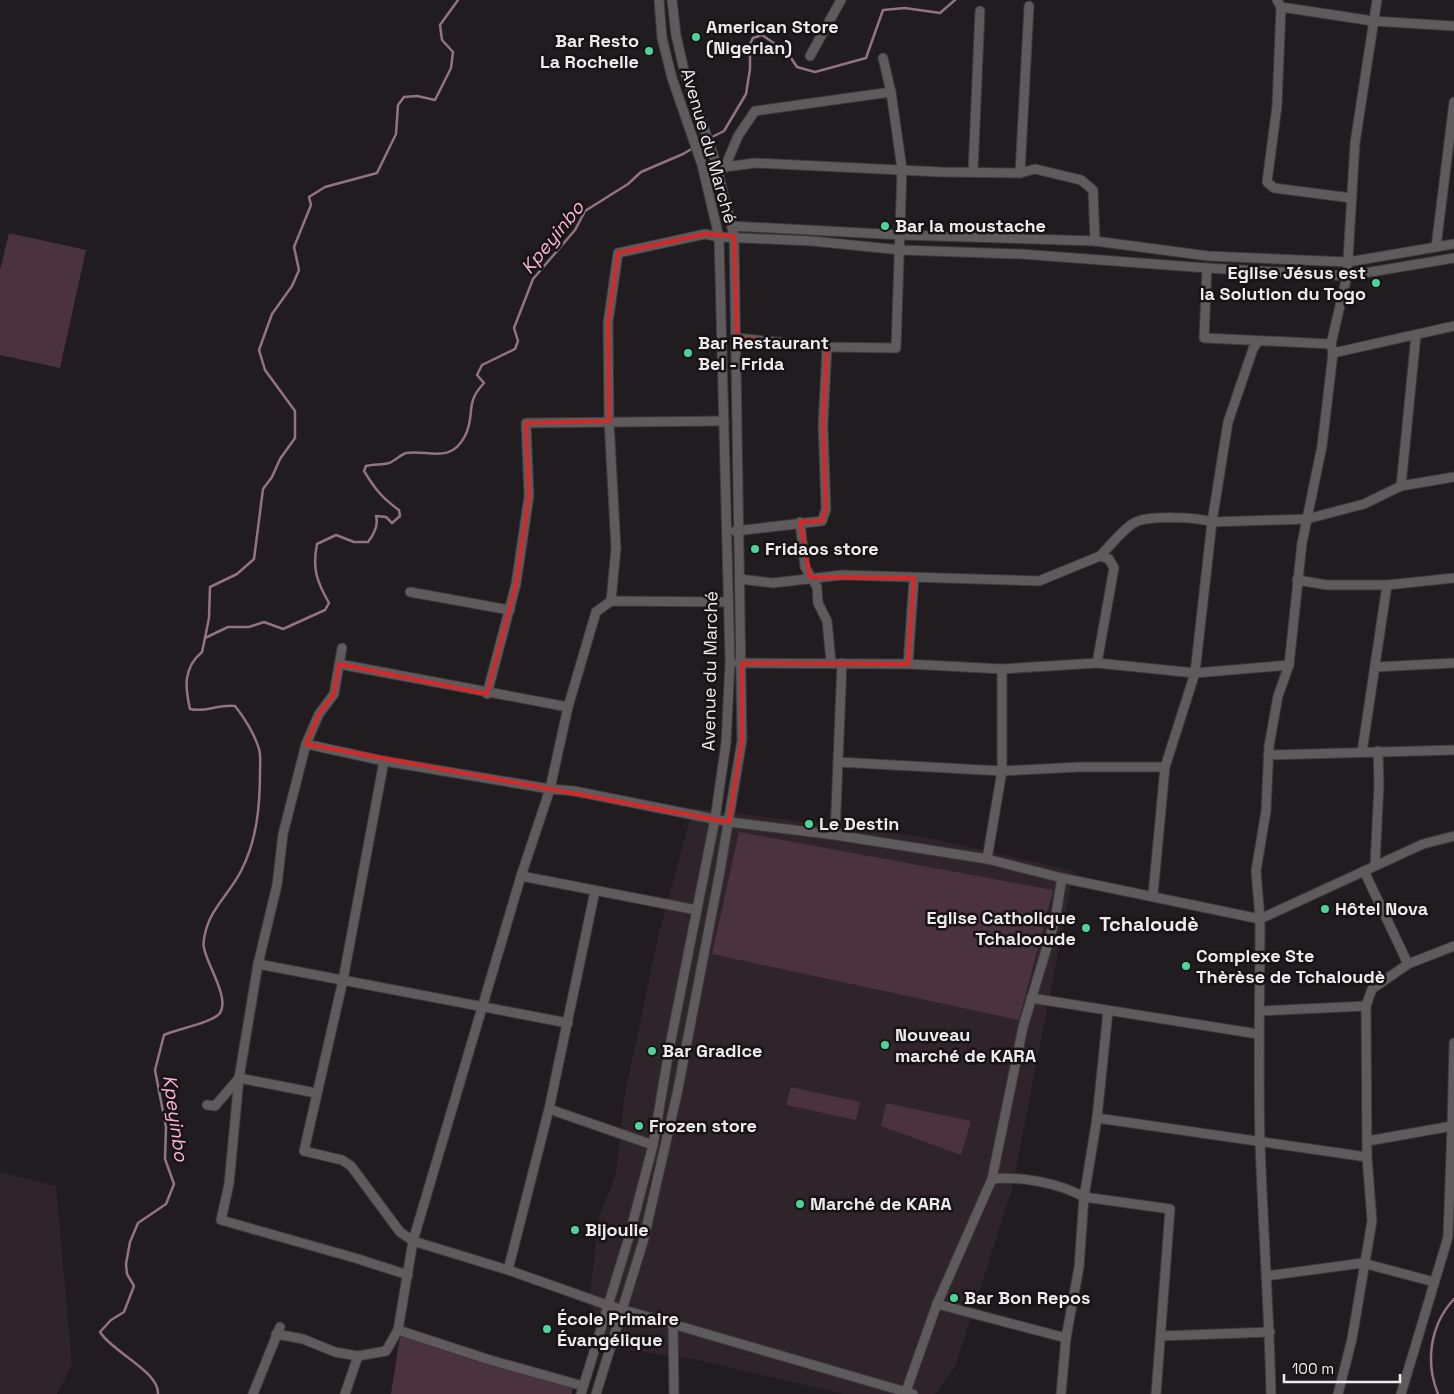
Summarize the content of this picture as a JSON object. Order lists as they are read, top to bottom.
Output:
{
  "streets": {
    "street": ["Avenue du Marché"]
  },
  "districts": ["Tchaloudè"],
  "water": ["Kpeyinbo"],
  "places": [
    "American Store (Nigerian)",
    "Bar Resto La Rochelle",
    "Bar la moustache",
    "Eglise Jésus est la Solution du Togo",
    "Bar Restaurant Bel - Frida",
    "Fridaos store",
    "Le Destin",
    "Hôtel Nova",
    "Eglise Catholique Tchalooude",
    "Complexe Ste Thèrèse de Tchaloudè",
    "Nouveau marché de KARA",
    "Bar Gradice",
    "Frozen store",
    "Marché de KARA",
    "Bijoulie",
    "Bar Bon Repos",
    "École Primaire Évangélique"
  ],
  "scale_bar": "100 m"
}
